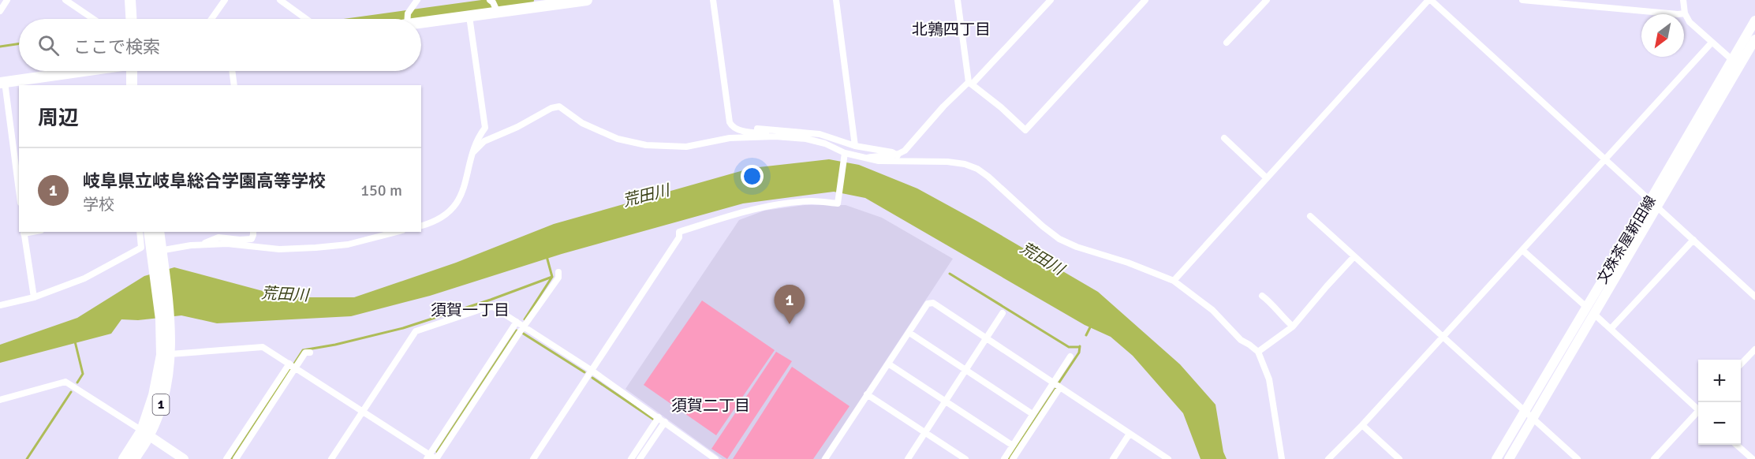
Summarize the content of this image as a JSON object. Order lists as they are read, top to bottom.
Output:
{
  "streets": {
    "main road": ["文殊茶屋新田線", "1"]
  },
  "districts": ["北鶉四丁目", "須賀一丁目", "須賀二丁目"],
  "water": ["荒田川"],
  "north": "bottom left",
  "page": {
    "search": "ここで検索",
    "heading": "周辺",
    "list": [
      {
        "mark": "1",
        "name": "岐阜県立岐阜総合学園高等学校",
        "note": "学校",
        "value": "150 m"
      }
    ],
    "pins": "1",
    "map_buttons": ["+", "−"]
  }
}
